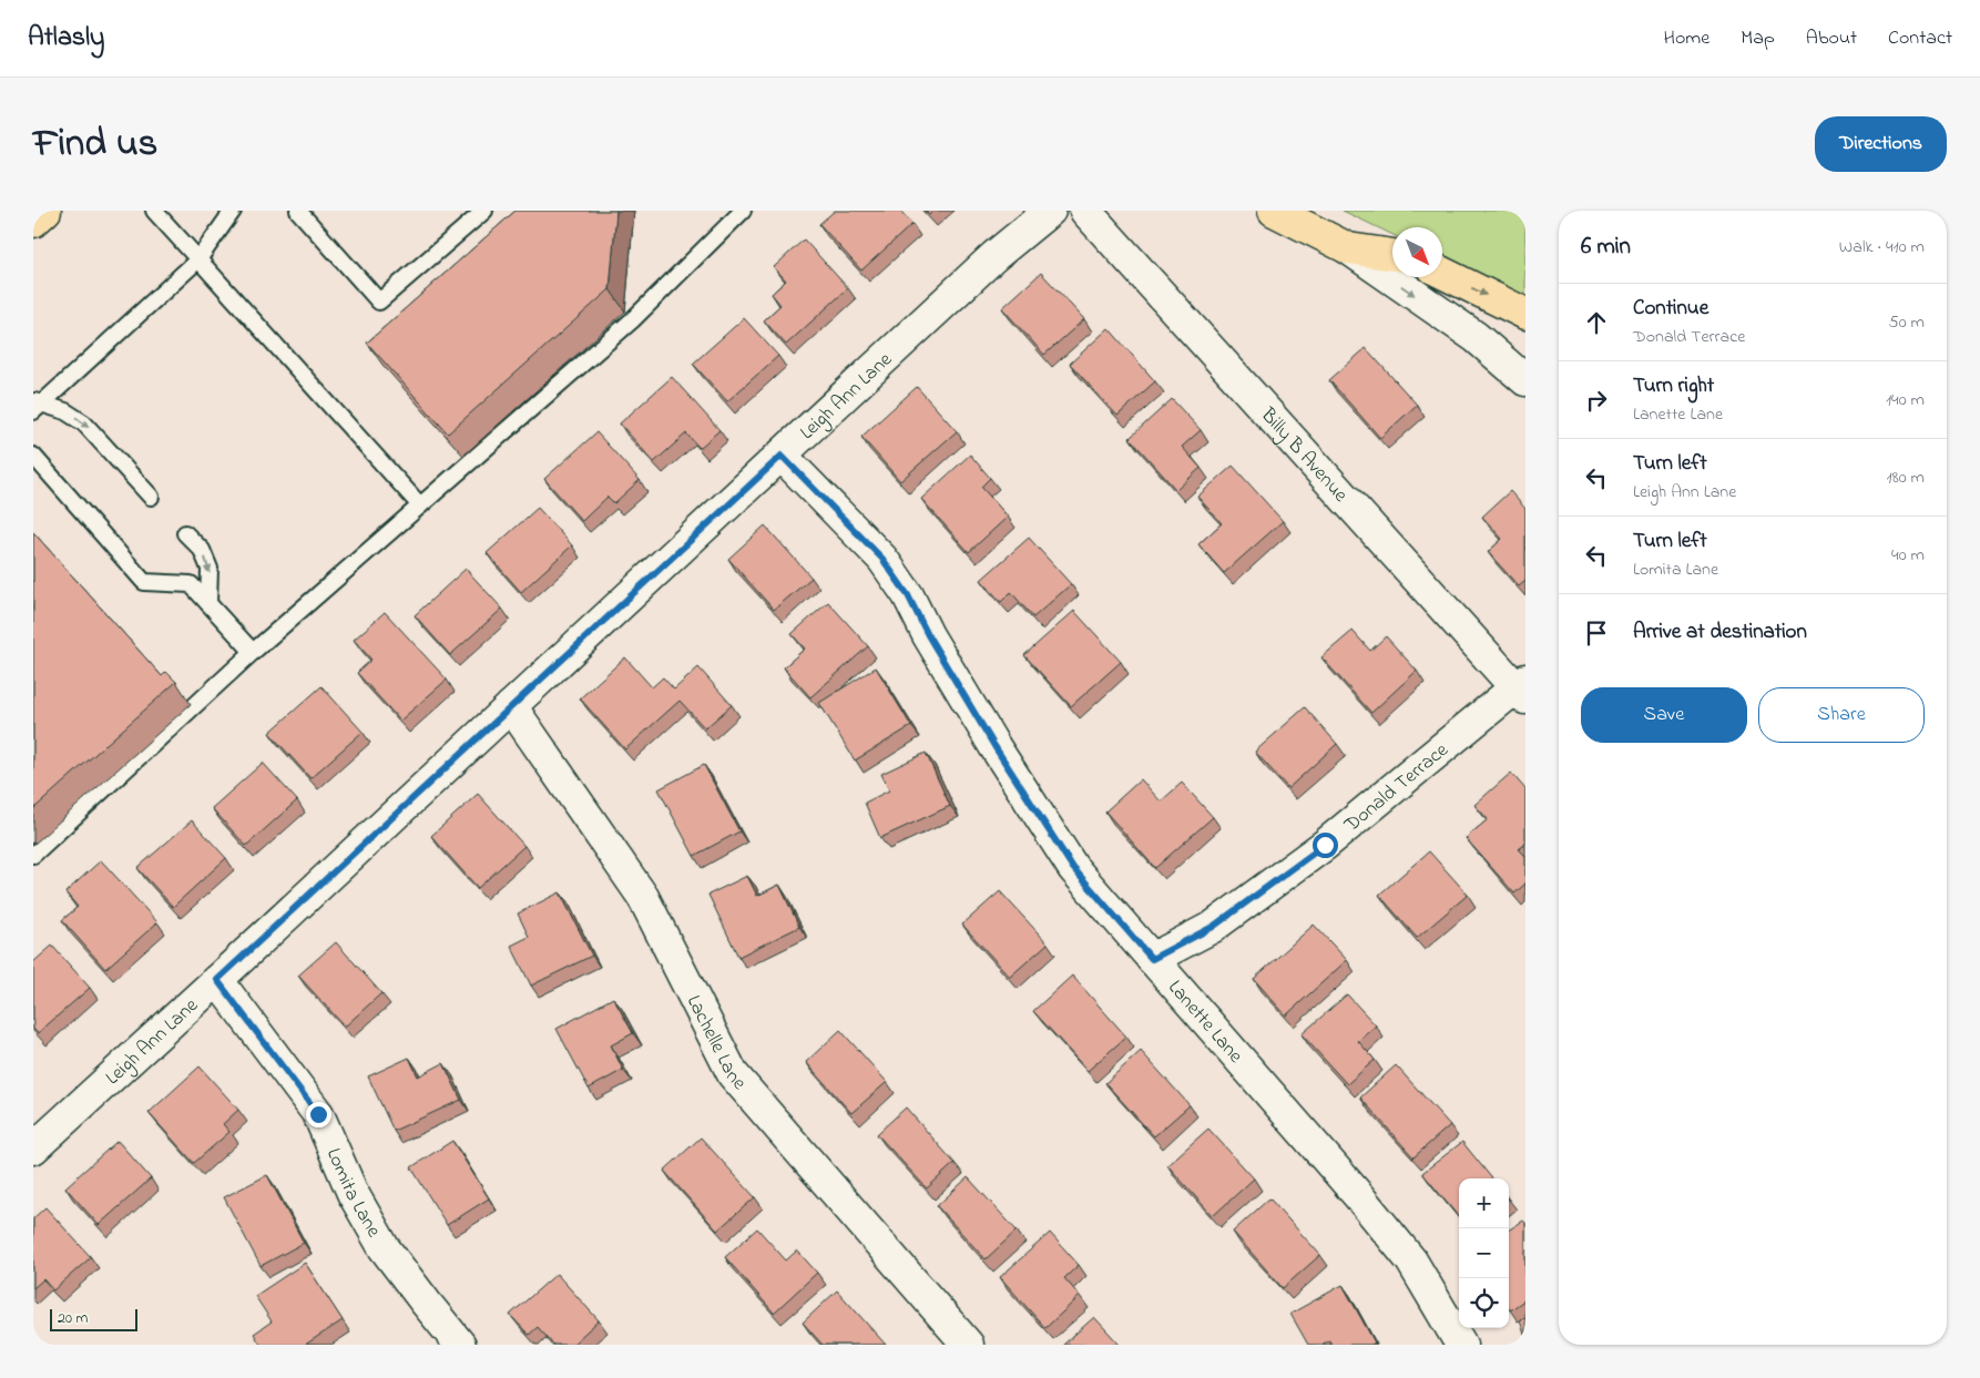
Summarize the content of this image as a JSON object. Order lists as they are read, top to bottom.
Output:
{
  "streets": {
    "street": [
      "Leigh Ann Lane",
      "Billy B Avenue",
      "Donald Terrace",
      "Lanette Lane",
      "Lachelle Lane",
      "Lomita Lane"
    ]
  },
  "crossings": [
    ["Leigh Ann Lane", "Lanette Lane"],
    ["Leigh Ann Lane", "Lachelle Lane"],
    ["Leigh Ann Lane", "Lomita Lane"],
    ["Billy B Avenue", "Donald Terrace"],
    ["Donald Terrace", "Lanette Lane"]
  ],
  "scale_bar": "20 m",
  "north": "bottom right",
  "page": {
    "header": "Atlasly",
    "nav": [
      "Home",
      "Map",
      "About",
      "Contact"
    ],
    "title": "Find us",
    "buttons": [
      "Directions",
      ["Save", "Share"]
    ],
    "heading": ["6 min", "Walk · 410 m"],
    "list": [
      ["Continue", "Donald Terrace", "50 m"],
      ["Turn right", "Lanette Lane", "140 m"],
      ["Turn left", "Leigh Ann Lane", "180 m"],
      ["Turn left", "Lomita Lane", "40 m"],
      "Arrive at destination"
    ],
    "map_buttons": ["+", "−"],
    "scale": "20 m"
  }
}
